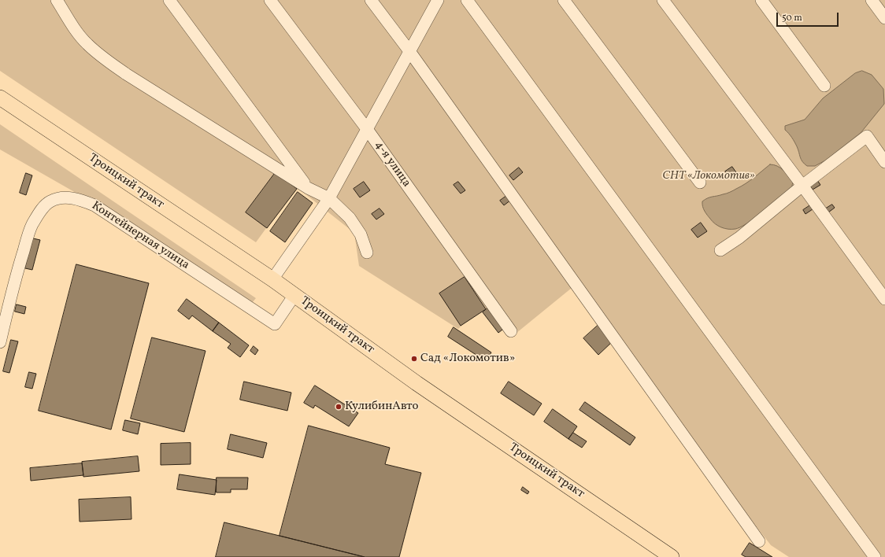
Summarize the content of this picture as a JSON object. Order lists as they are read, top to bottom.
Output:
{
  "streets": {
    "main road": ["Троицкий тракт"],
    "street": ["4-я улица", "Контейнерная улица"]
  },
  "crossings": [
    ["Троицкий тракт", "Контейнерная улица"]
  ],
  "parks": ["СНТ «Локомотив»"],
  "places": ["Сад «Локомотив»", "КулибинАвто"],
  "scale_bar": "50 m"
}
